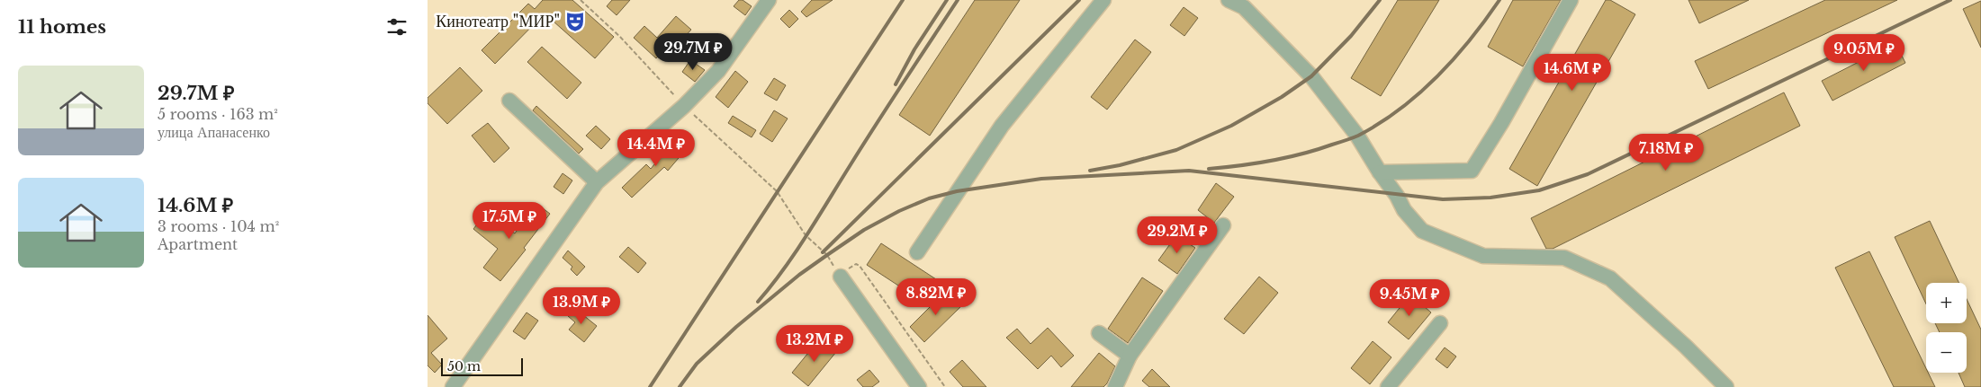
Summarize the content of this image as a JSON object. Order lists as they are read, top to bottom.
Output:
{
  "places": {
    "theatre": ["Кинотеатр \"МИР\""]
  },
  "scale_bar": "50 m",
  "page": {
    "heading": "11 homes",
    "price": [
      "29.7M ₽",
      "9.05M ₽",
      "14.6M ₽",
      "14.4M ₽",
      "7.18M ₽",
      "17.5M ₽",
      "29.2M ₽",
      "8.82M ₽",
      "9.45M ₽",
      "13.9M ₽",
      "13.2M ₽"
    ],
    "list": [
      {
        "name": "29.7M ₽",
        "note": "5 rooms · 163 m² · улица Апанасенко"
      },
      {
        "name": "14.6M ₽",
        "note": "3 rooms · 104 m² · Apartment"
      }
    ],
    "map_buttons": ["+", "−"],
    "scale": "50 m"
  }
}
